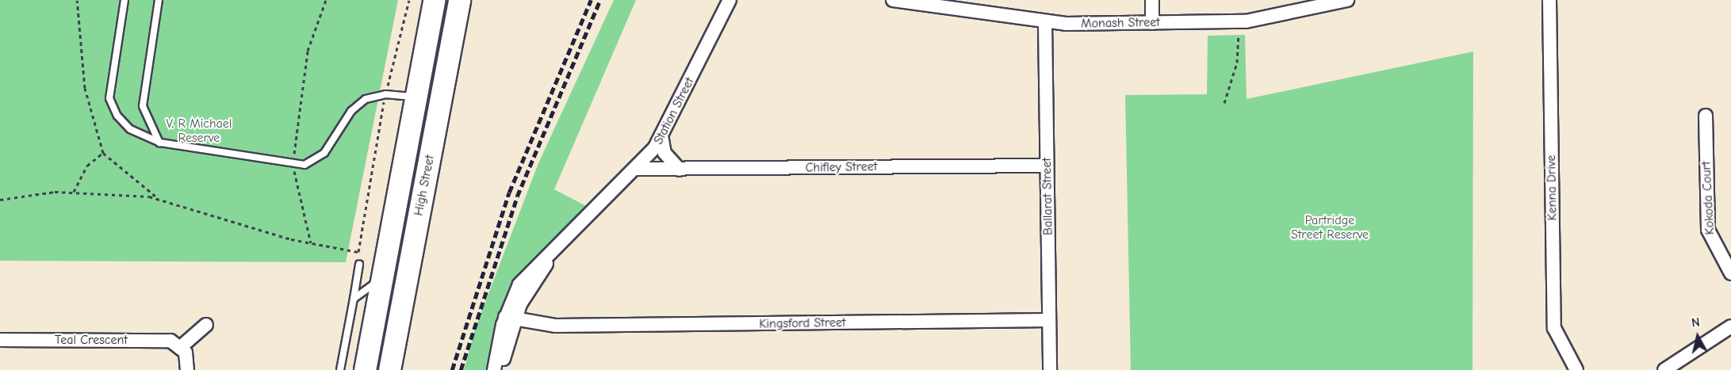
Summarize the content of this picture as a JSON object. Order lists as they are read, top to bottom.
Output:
{
  "streets": {
    "main road": ["High Street"],
    "street": [
      "Monash Street",
      "Station Street",
      "Chifley Street",
      "Kenna Drive",
      "Ballarat Street",
      "Kokoda Court",
      "Kingsford Street",
      "Teal Crescent"
    ]
  },
  "crossings": [
    ["Monash Street", "Ballarat Street"],
    ["Station Street", "Chifley Street"],
    ["Station Street", "Kingsford Street"],
    ["Chifley Street", "Ballarat Street"],
    ["Ballarat Street", "Kingsford Street"]
  ],
  "parks": ["V. R Michael Reserve", "Partridge Street Reserve"],
  "north": "top"
}
